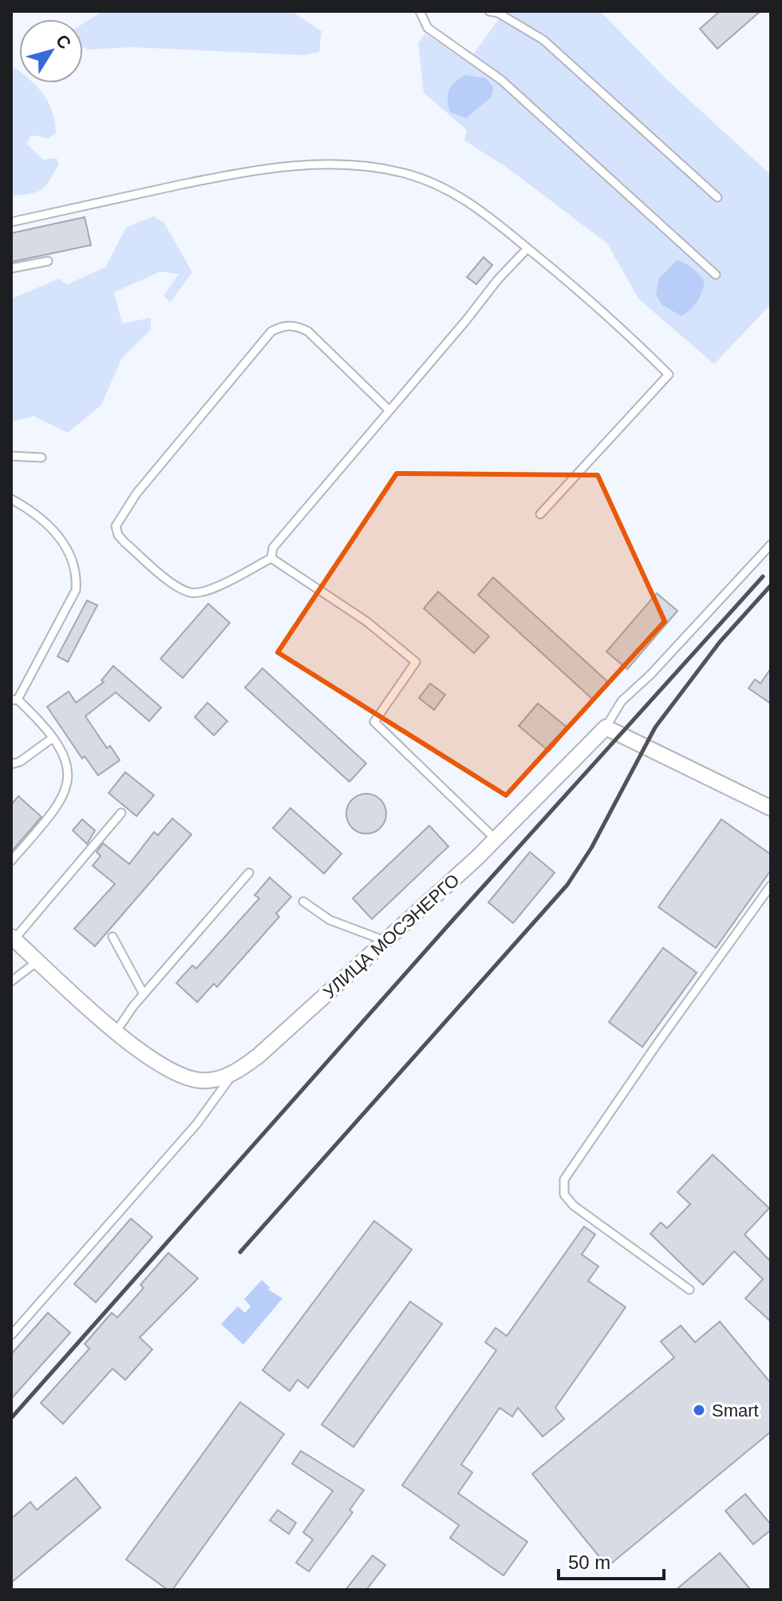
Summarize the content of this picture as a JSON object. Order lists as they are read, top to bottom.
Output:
{
  "streets": {
    "street": ["УЛИЦА МОСЭНЕРГО"]
  },
  "places": ["Smart"],
  "scale_bar": "50 m",
  "north": "top right"
}
